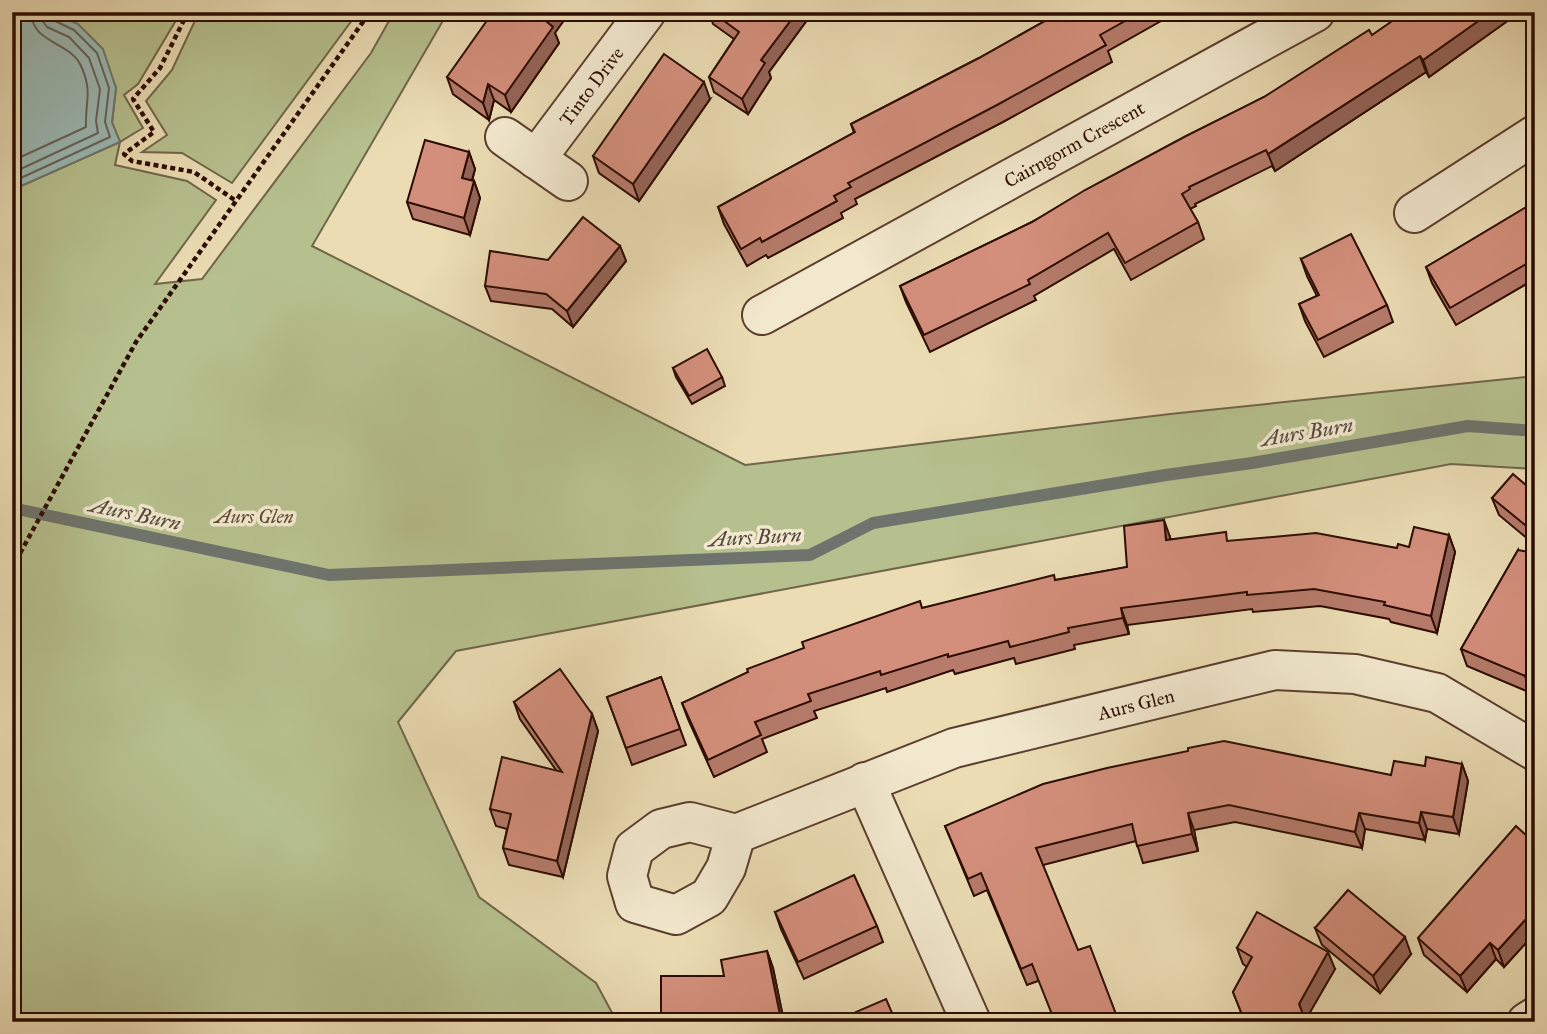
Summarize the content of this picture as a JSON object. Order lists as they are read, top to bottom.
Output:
{
  "streets": {
    "street": ["Tinto Drive", "Cairngorm Crescent", "Aurs Glen"]
  },
  "water": ["Aurs Burn"],
  "parks": ["Aurs Glen"]
}
